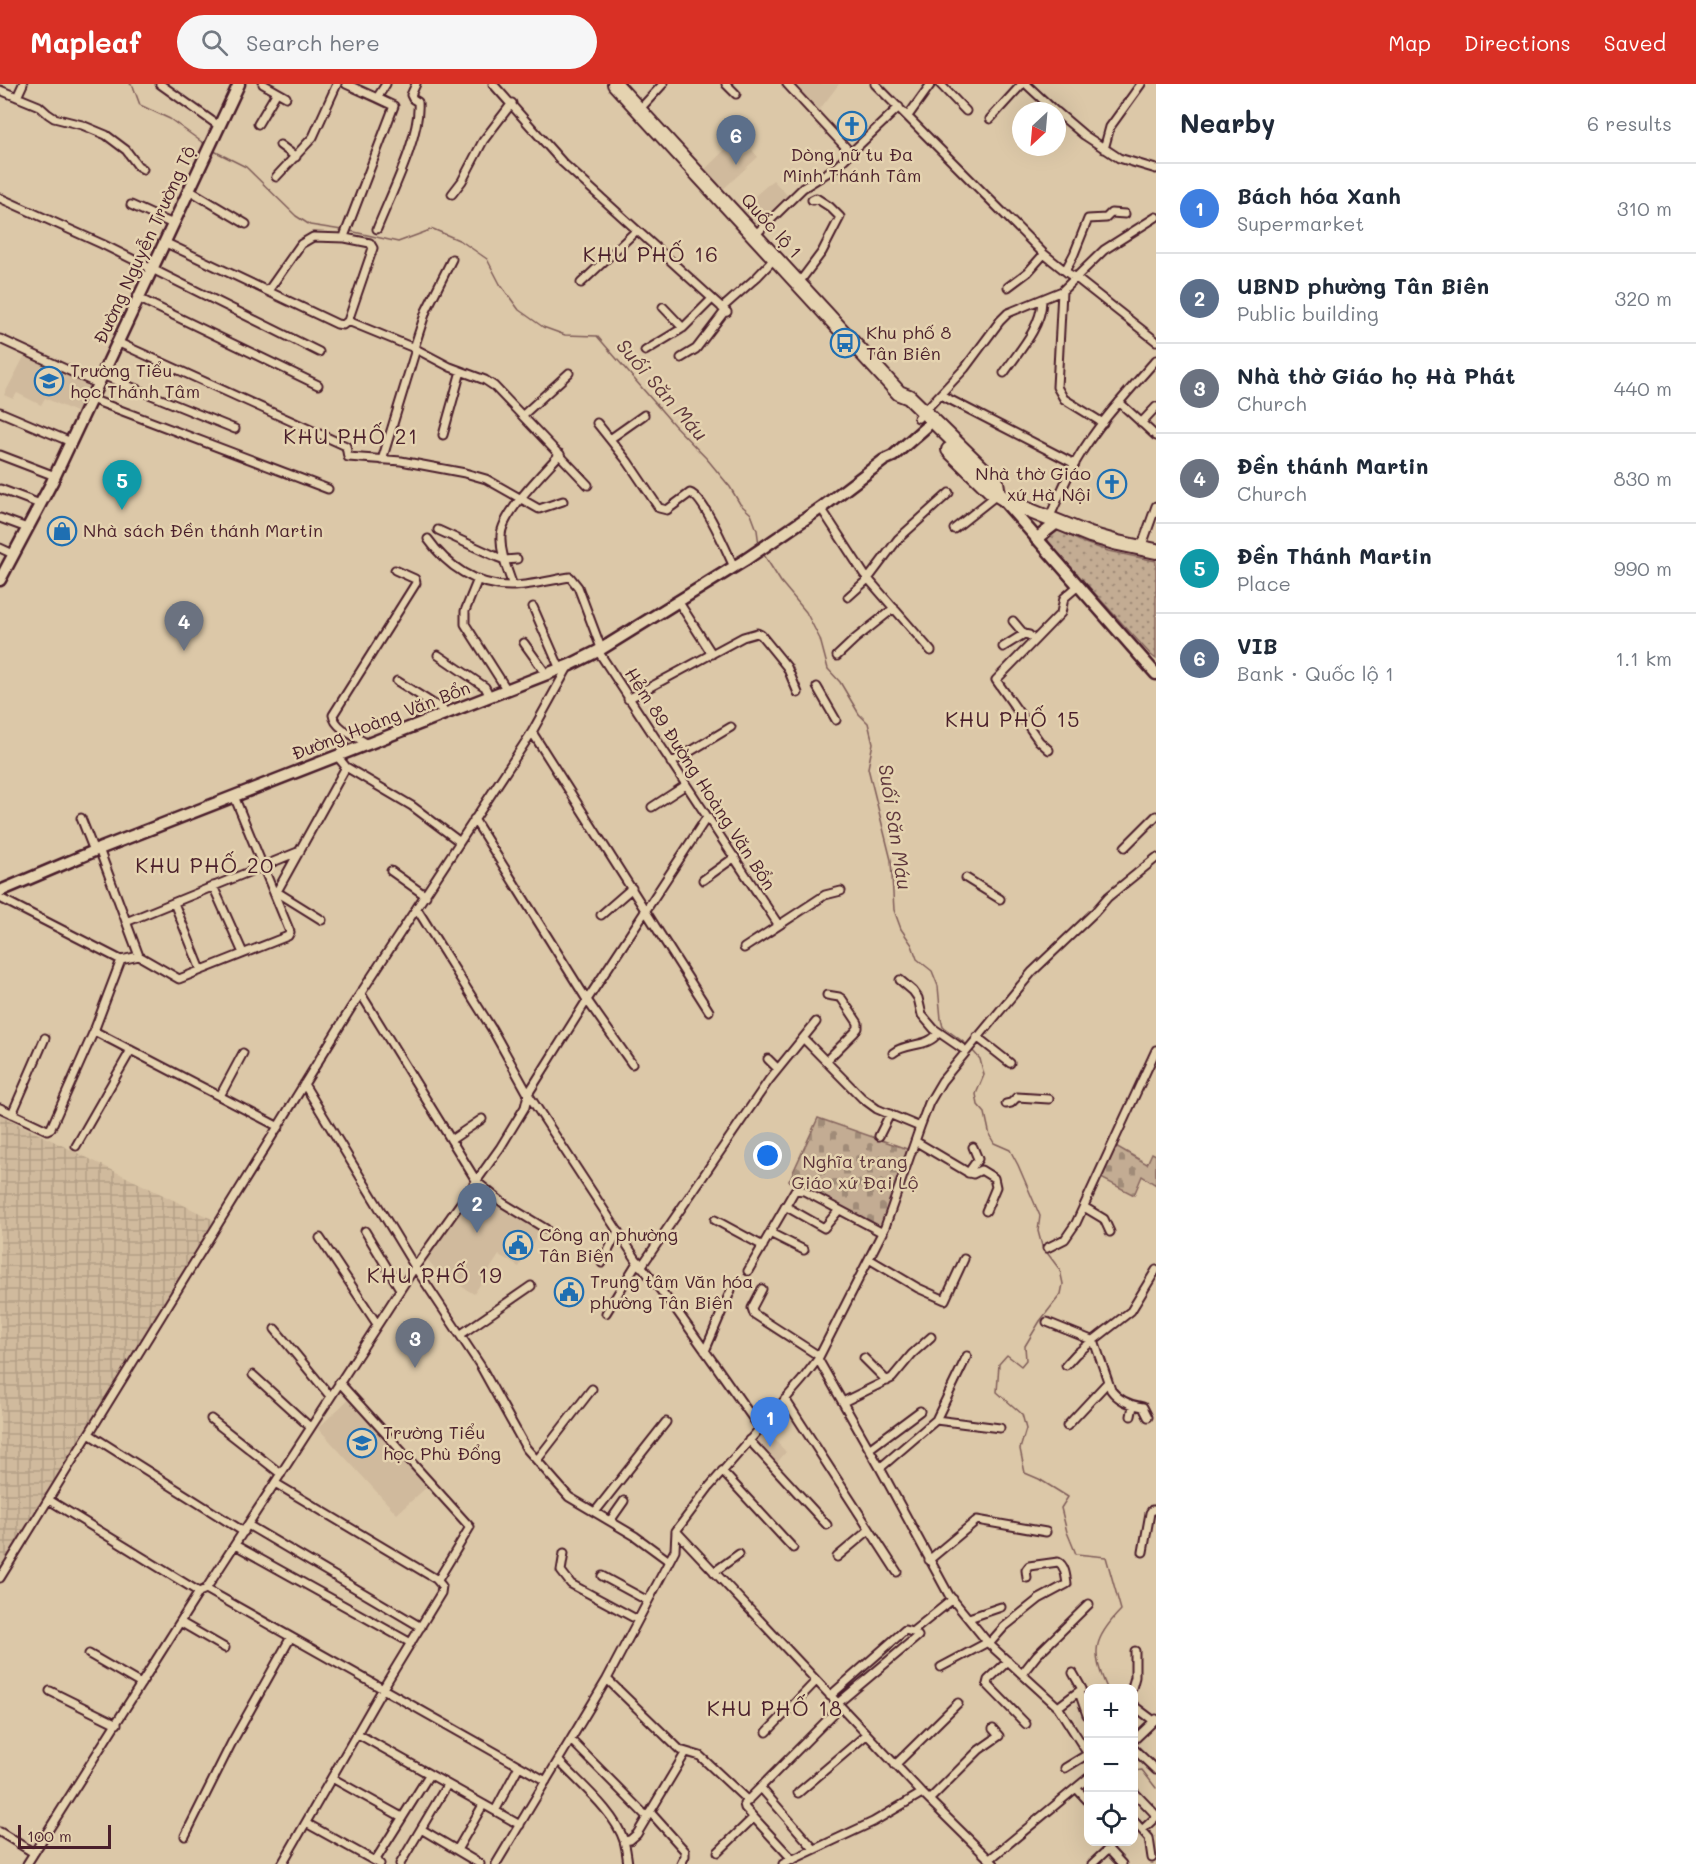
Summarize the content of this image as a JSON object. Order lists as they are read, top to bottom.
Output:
{
  "streets": {
    "highway": ["Quốc lộ 1"],
    "main road": ["Đường Nguyễn Trường Tộ", "Đường Hoàng Văn Bổn"],
    "street": ["Hẻm 89 Đường Hoàng Văn Bổn"]
  },
  "crossings": [
    ["Quốc lộ 1", "Đường Hoàng Văn Bổn"],
    ["Đường Hoàng Văn Bổn", "Hẻm 89 Đường Hoàng Văn Bổn"]
  ],
  "districts": [
    "KHU PHỐ 16",
    "KHU PHỐ 21",
    "KHU PHỐ 15",
    "KHU PHỐ 20",
    "KHU PHỐ 19",
    "KHU PHỐ 18"
  ],
  "water": ["Suối Săn Máu"],
  "parks": ["Nghĩa trang Giáo xứ Đại Lộ"],
  "places": {
    "church": ["Dòng nữ tu Đa Minh Thánh Tâm", "Nhà thờ Giáo xứ Hà Nội"],
    "bus stop": ["Khu phố 8 Tân Biên"],
    "school or university": ["Trường Tiểu học Thánh Tâm", "Trường Tiểu học Phù Đổng"],
    "shop": ["Nhà sách Đền thánh Martin"],
    "public building": ["Công an phường Tân Biên", "Trung tâm Văn hóa phường Tân Biên"]
  },
  "scale_bar": "100 m",
  "north": "bottom left",
  "page": {
    "header": "Mapleaf",
    "search": "Search here",
    "nav": ["Map", "Directions", "Saved"],
    "heading": ["Nearby", "6 results"],
    "pins": [
      "6",
      "5",
      "4",
      "2",
      "3",
      "1"
    ],
    "list": [
      {
        "mark": "1",
        "name": "Bách hóa Xanh",
        "note": "Supermarket",
        "value": "310 m"
      },
      {
        "mark": "2",
        "name": "UBND phường Tân Biên",
        "note": "Public building",
        "value": "320 m"
      },
      {
        "mark": "3",
        "name": "Nhà thờ Giáo họ Hà Phát",
        "note": "Church",
        "value": "440 m"
      },
      {
        "mark": "4",
        "name": "Đền thánh Martin",
        "note": "Church",
        "value": "830 m"
      },
      {
        "mark": "5",
        "name": "Đền Thánh Martin",
        "note": "Place",
        "value": "990 m"
      },
      {
        "mark": "6",
        "name": "VIB",
        "note": "Bank · Quốc lộ 1",
        "value": "1.1 km"
      }
    ],
    "map_buttons": ["+", "−"],
    "scale": "100 m"
  }
}
